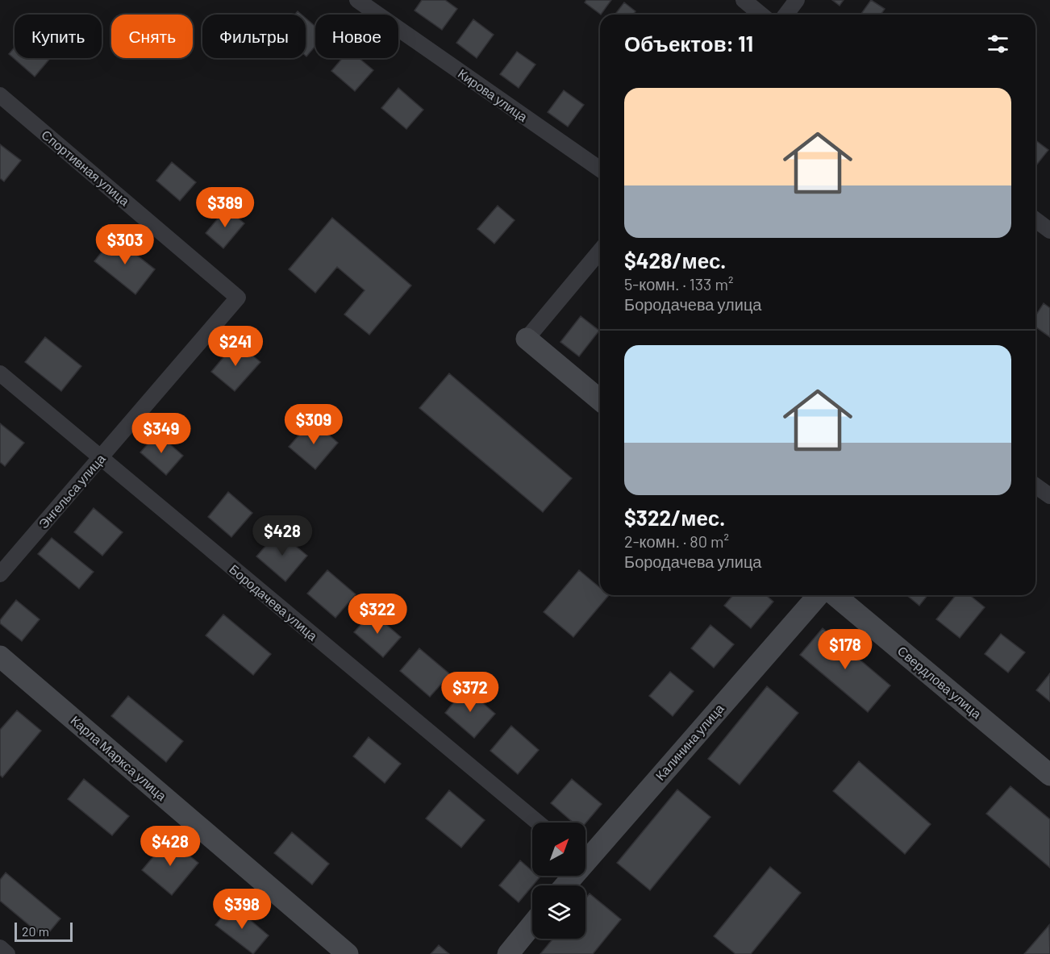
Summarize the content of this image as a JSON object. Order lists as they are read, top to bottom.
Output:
{
  "streets": {
    "street": [
      "Кирова улица",
      "Спортивная улица",
      "Энгельса улица",
      "Бородачева улица",
      "Свердлова улица",
      "Калинина улица",
      "Карла Маркса улица"
    ]
  },
  "crossings": [
    ["Спортивная улица", "Энгельса улица"],
    ["Энгельса улица", "Бородачева улица"]
  ],
  "scale_bar": "20 m",
  "north": "top right",
  "page": {
    "chip": [
      "Купить",
      "Снять",
      "Фильтры",
      "Новое"
    ],
    "heading": "Объектов: 11",
    "list": [
      {
        "name": "$428/мес.",
        "note": "5-комн. · 133 m² · Бородачева улица"
      },
      {
        "name": "$322/мес.",
        "note": "2-комн. · 80 m² · Бородачева улица"
      }
    ],
    "price": [
      "$389",
      "$303",
      "$241",
      "$309",
      "$349",
      "$428",
      "$322",
      "$178",
      "$372",
      "$428",
      "$398"
    ],
    "scale": "20 m"
  }
}
